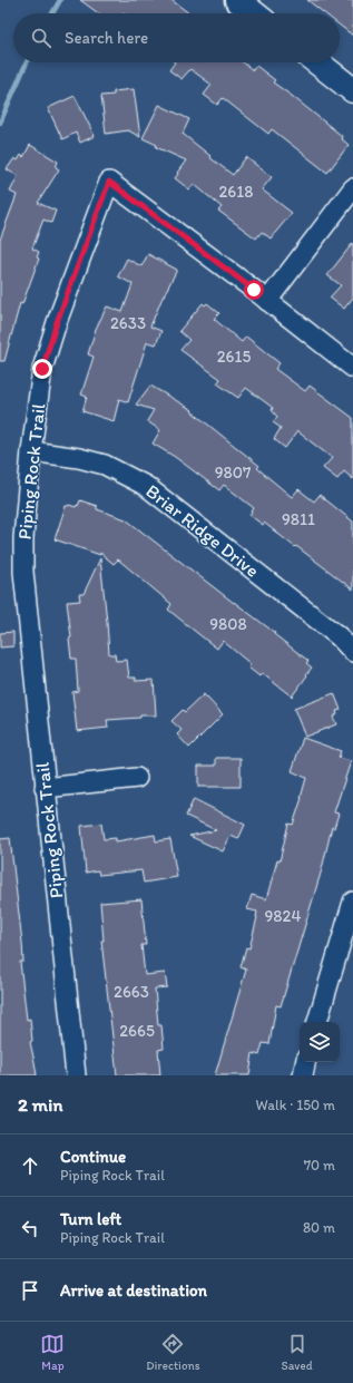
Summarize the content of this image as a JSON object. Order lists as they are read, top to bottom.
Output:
{
  "streets": {
    "street": ["Piping Rock Trail", "Briar Ridge Drive"]
  },
  "crossings": [
    ["Piping Rock Trail", "Briar Ridge Drive"]
  ],
  "house_numbers": [
    "2618",
    "2633",
    "2615",
    "9807",
    "9811",
    "9808",
    "9824",
    "2663",
    "2665"
  ],
  "page": {
    "search": "Search here",
    "heading": ["2 min", "Walk · 150 m"],
    "list": [
      ["Continue", "Piping Rock Trail", "70 m"],
      ["Turn left", "Piping Rock Trail", "80 m"],
      "Arrive at destination"
    ],
    "nav": ["Map", "Directions", "Saved"]
  }
}
